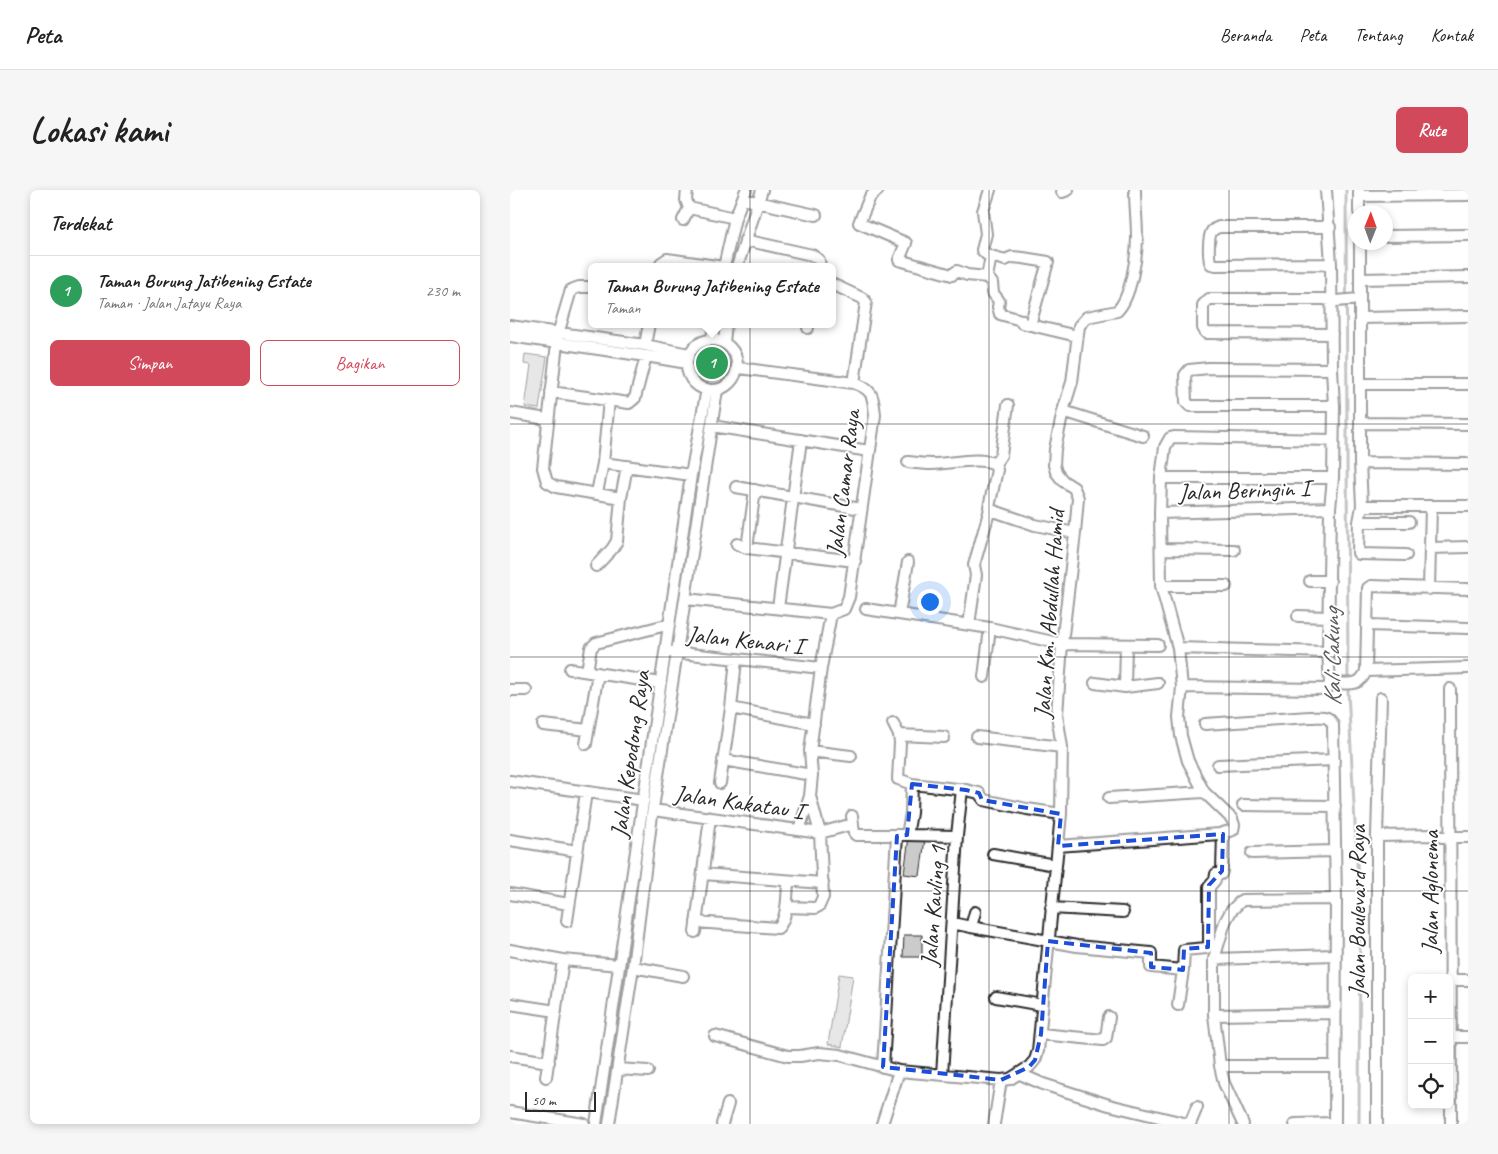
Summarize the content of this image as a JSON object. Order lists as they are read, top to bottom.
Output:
{
  "streets": {
    "street": [
      "Jalan Camar Raya",
      "Jalan Beringin I",
      "Jalan Km. Abdullah Hamid",
      "Jalan Kenari I",
      "Jalan Kepodong Raya",
      "Jalan Kakatau I",
      "Jalan Aglonema",
      "Jalan Kavling 1",
      "Jalan Boulevard Raya"
    ]
  },
  "crossings": [
    ["Jalan Camar Raya", "Jalan Kepodong Raya"],
    ["Jalan Kenari I", "Jalan Kepodong Raya"],
    ["Jalan Kepodong Raya", "Jalan Kakatau I"]
  ],
  "water": ["Kali Cakung"],
  "scale_bar": "50 m",
  "north": "top",
  "page": {
    "header": "Peta",
    "nav": [
      "Beranda",
      "Peta",
      "Tentang",
      "Kontak"
    ],
    "buttons": [
      "Rute",
      ["Simpan", "Bagikan"]
    ],
    "title": "Lokasi kami",
    "heading": "Terdekat",
    "list": [
      {
        "mark": "1",
        "name": "Taman Burung Jatibening Estate",
        "note": "Taman · Jalan Jatayu Raya",
        "value": "230 m"
      }
    ],
    "popup": ["Taman Burung Jatibening Estate", "Taman"],
    "pins": "1",
    "map_buttons": ["+", "−"],
    "scale": "50 m"
  }
}
